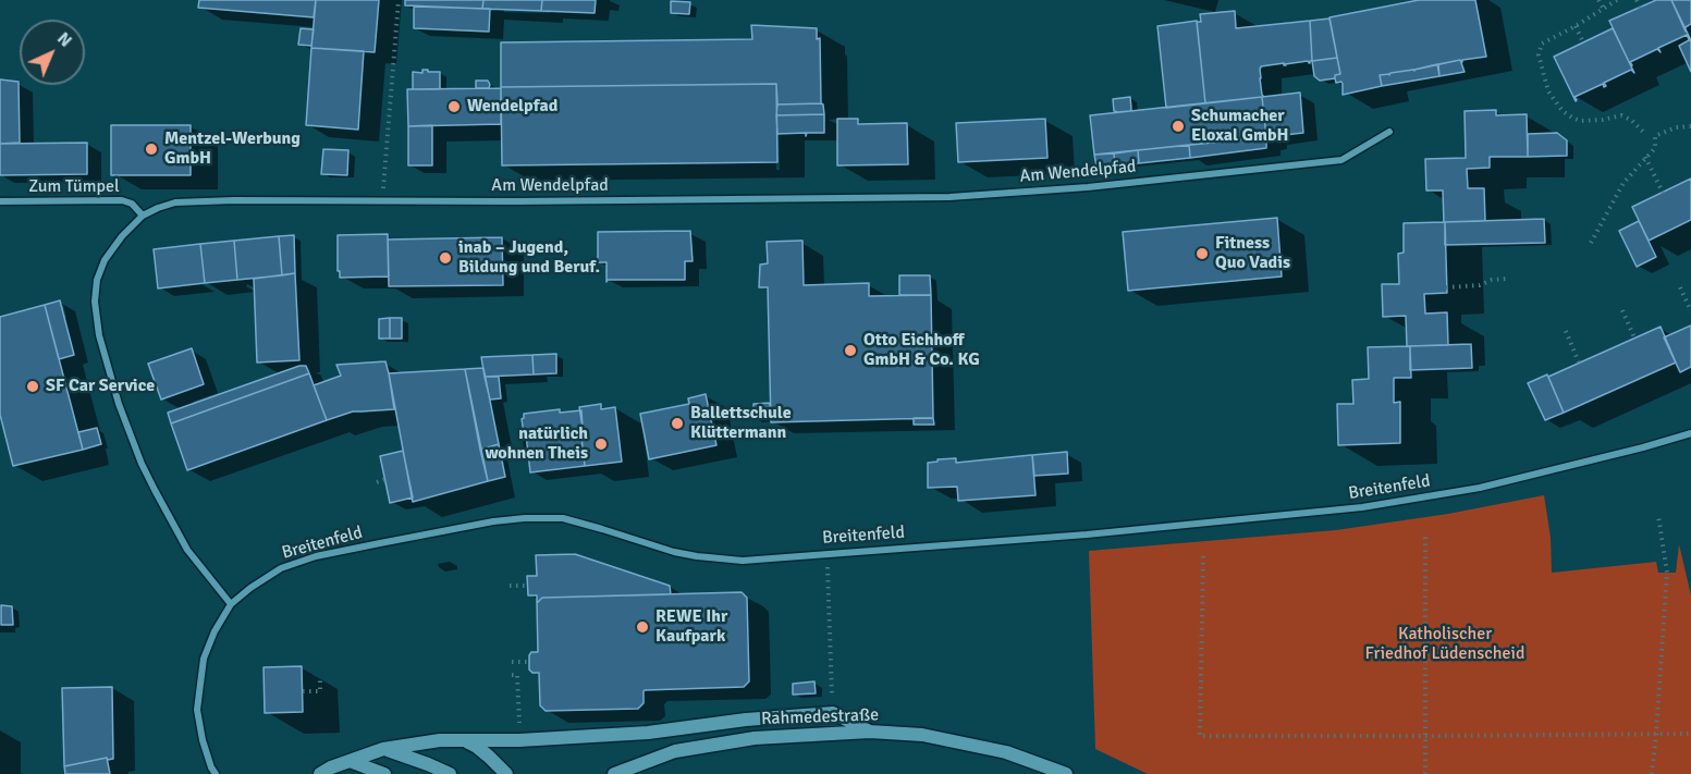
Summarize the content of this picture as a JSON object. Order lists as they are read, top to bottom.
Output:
{
  "streets": {
    "main road": ["Rahmedestraße"],
    "street": ["Am Wendelpfad", "Zum Tümpel", "Breitenfeld"]
  },
  "crossings": [
    ["Am Wendelpfad", "Zum Tümpel"],
    ["Am Wendelpfad", "Breitenfeld"]
  ],
  "parks": ["Katholischer Friedhof Lüdenscheid"],
  "places": [
    "Wendelpfad",
    "Schumacher Eloxal GmbH",
    "Mentzel-Werbung GmbH",
    "Fitness Quo Vadis",
    "inab – Jugend, Bildung und Beruf.",
    "Otto Eichhoff GmbH & Co. KG",
    "SF Car Service",
    "Ballettschule Klüttermann",
    "natürlich wohnen Theis",
    "REWE Ihr Kaufpark"
  ],
  "north": "top right"
}
